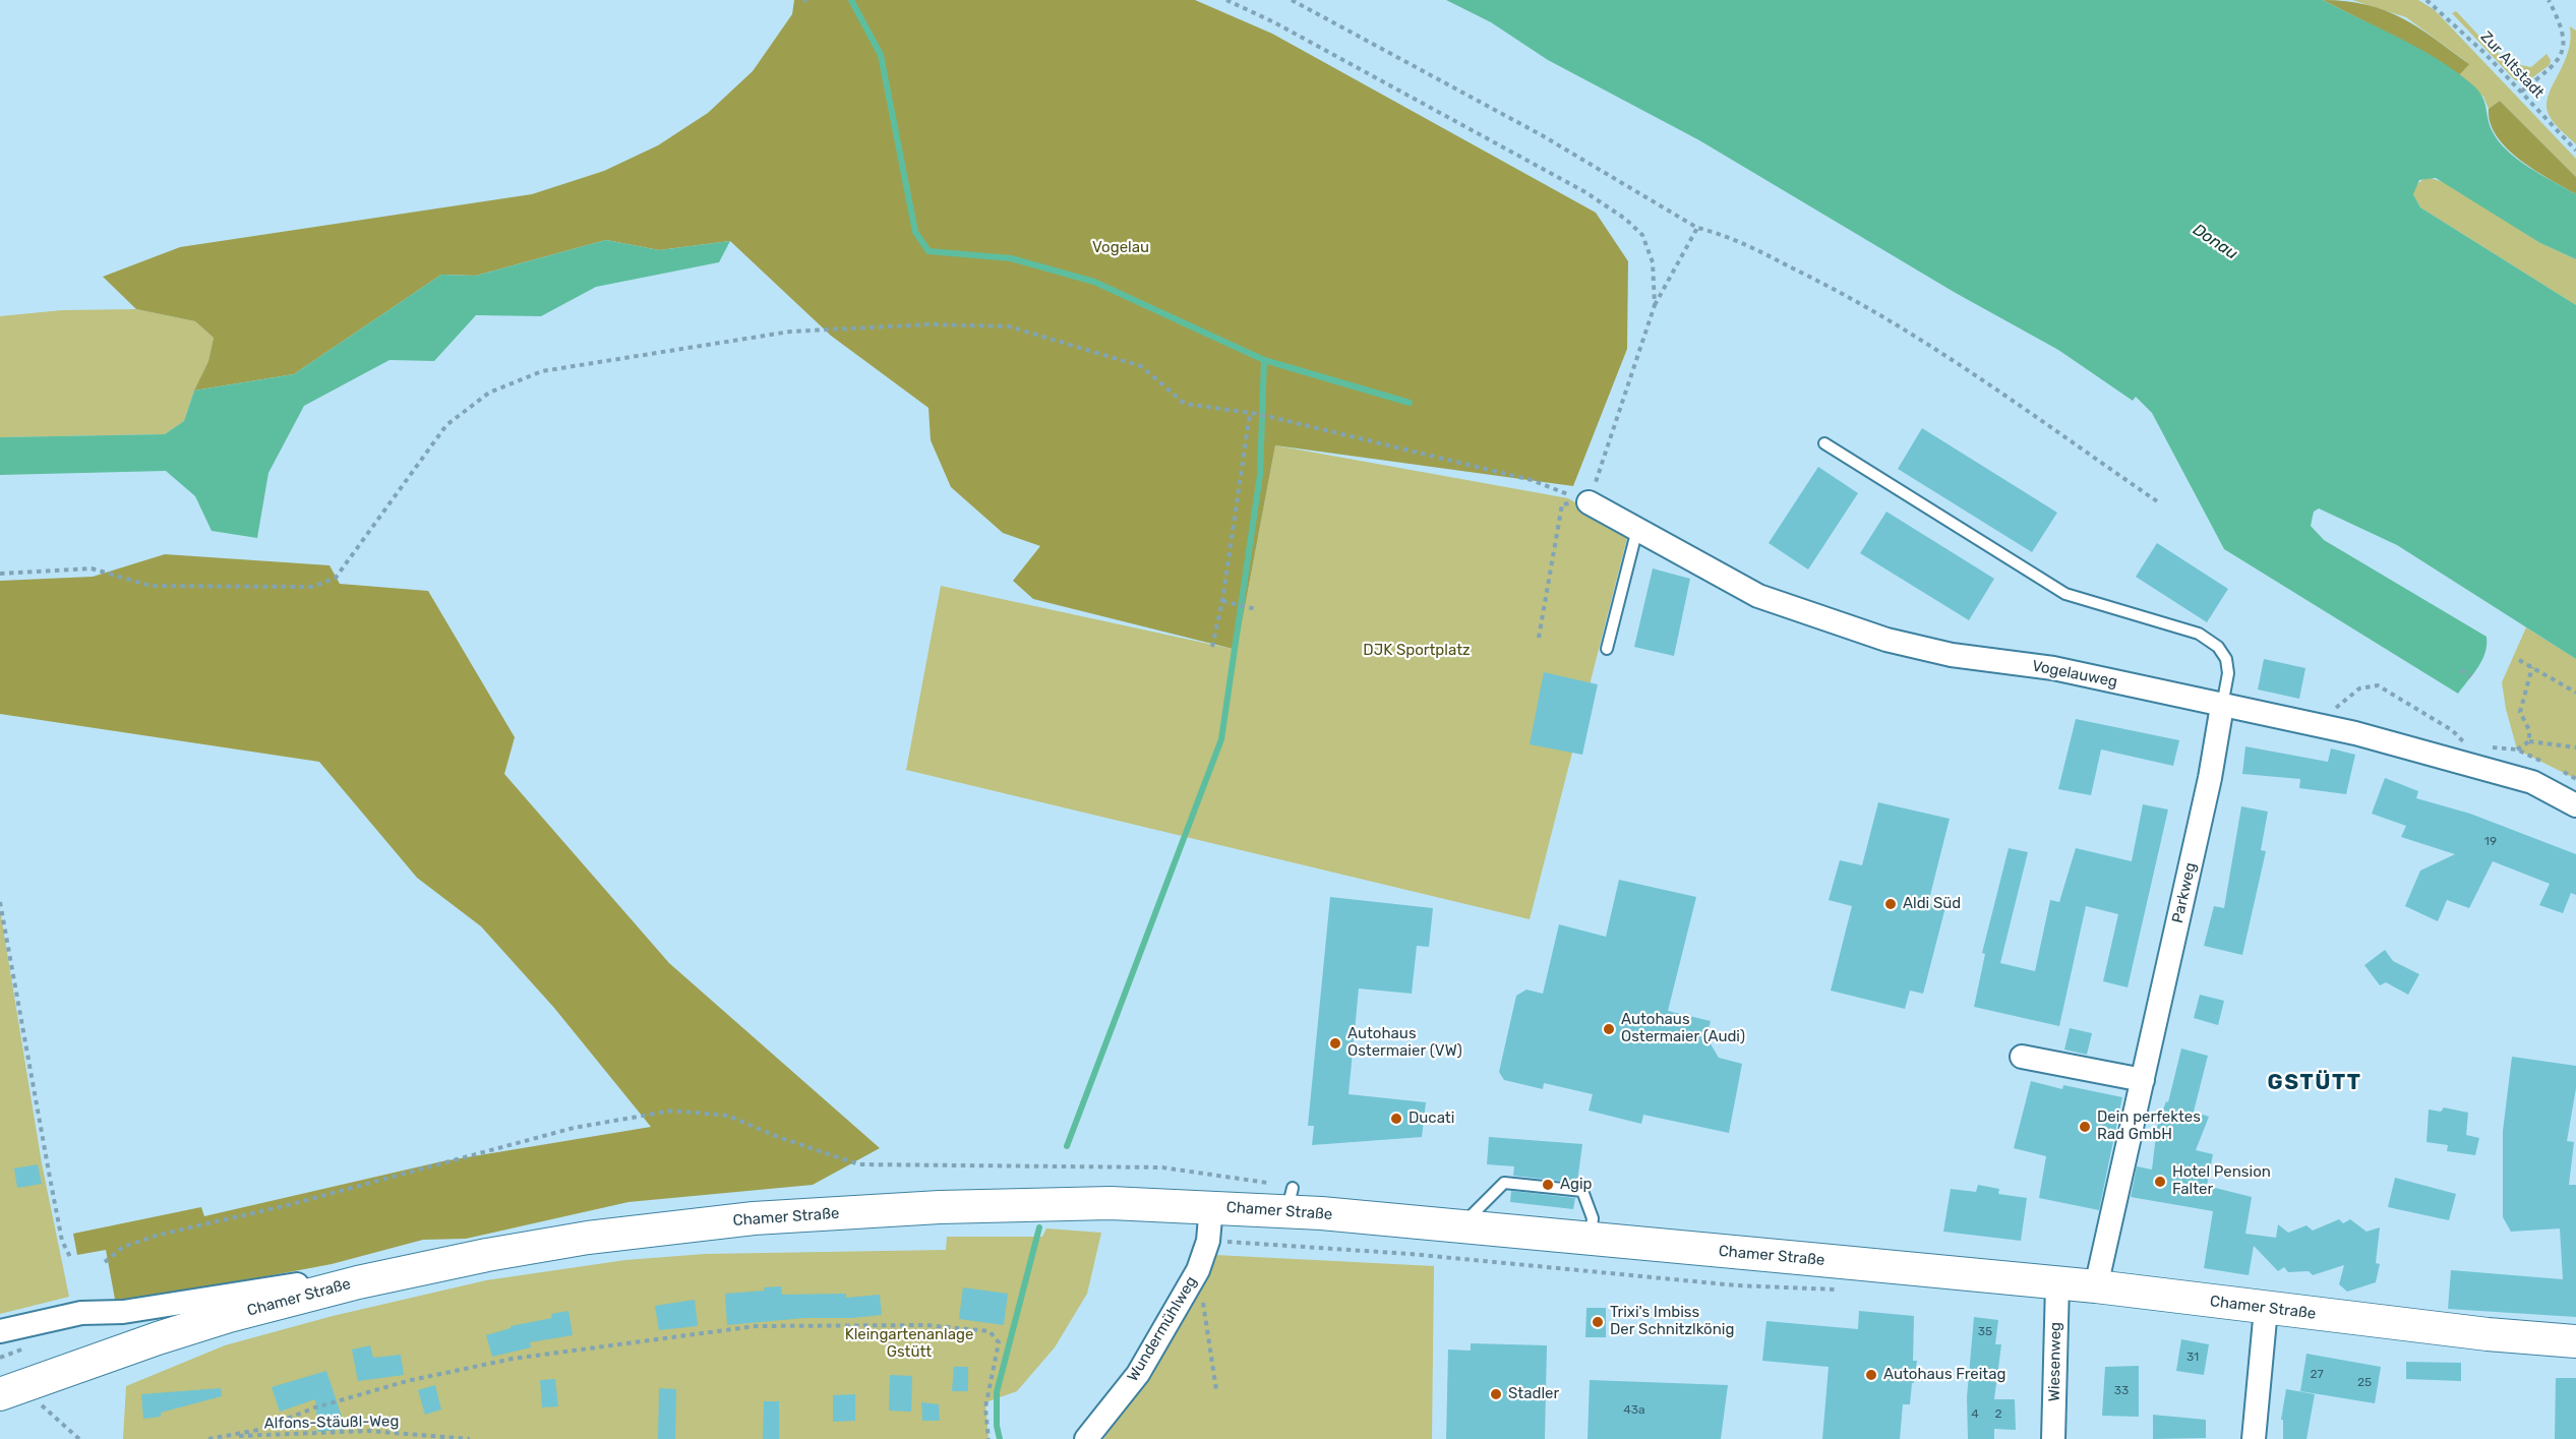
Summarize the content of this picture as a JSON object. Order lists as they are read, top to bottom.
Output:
{
  "streets": {
    "main road": ["Chamer Straße"],
    "street": [
      "Vogelauweg",
      "Parkweg",
      "Wundermühlweg",
      "Wiesenweg"
    ],
    "path": ["Zur Altstadt", "Alfons-Stäußl-Weg"]
  },
  "crossings": [
    ["Vogelauweg", "Parkweg"],
    ["Parkweg", "Chamer Straße"],
    ["Chamer Straße", "Wundermühlweg"],
    ["Chamer Straße", "Wiesenweg"]
  ],
  "districts": ["GSTÜTT"],
  "water": ["Donau"],
  "parks": ["Vogelau", "DJK Sportplatz", "Kleingartenanlage Gstütt"],
  "places": [
    "Aldi Süd",
    "Autohaus Ostermaier (Audi)",
    "Autohaus Ostermaier (VW)",
    "Ducati",
    "Dein perfektes Rad GmbH",
    "Hotel Pension Falter",
    "Agip",
    "Trixi's Imbiss Der Schnitzlkönig",
    "Autohaus Freitag",
    "Stadler"
  ],
  "house_numbers": [
    "19",
    "35",
    "31",
    "27",
    "25",
    "33",
    "43a",
    "4",
    "2"
  ]
}
